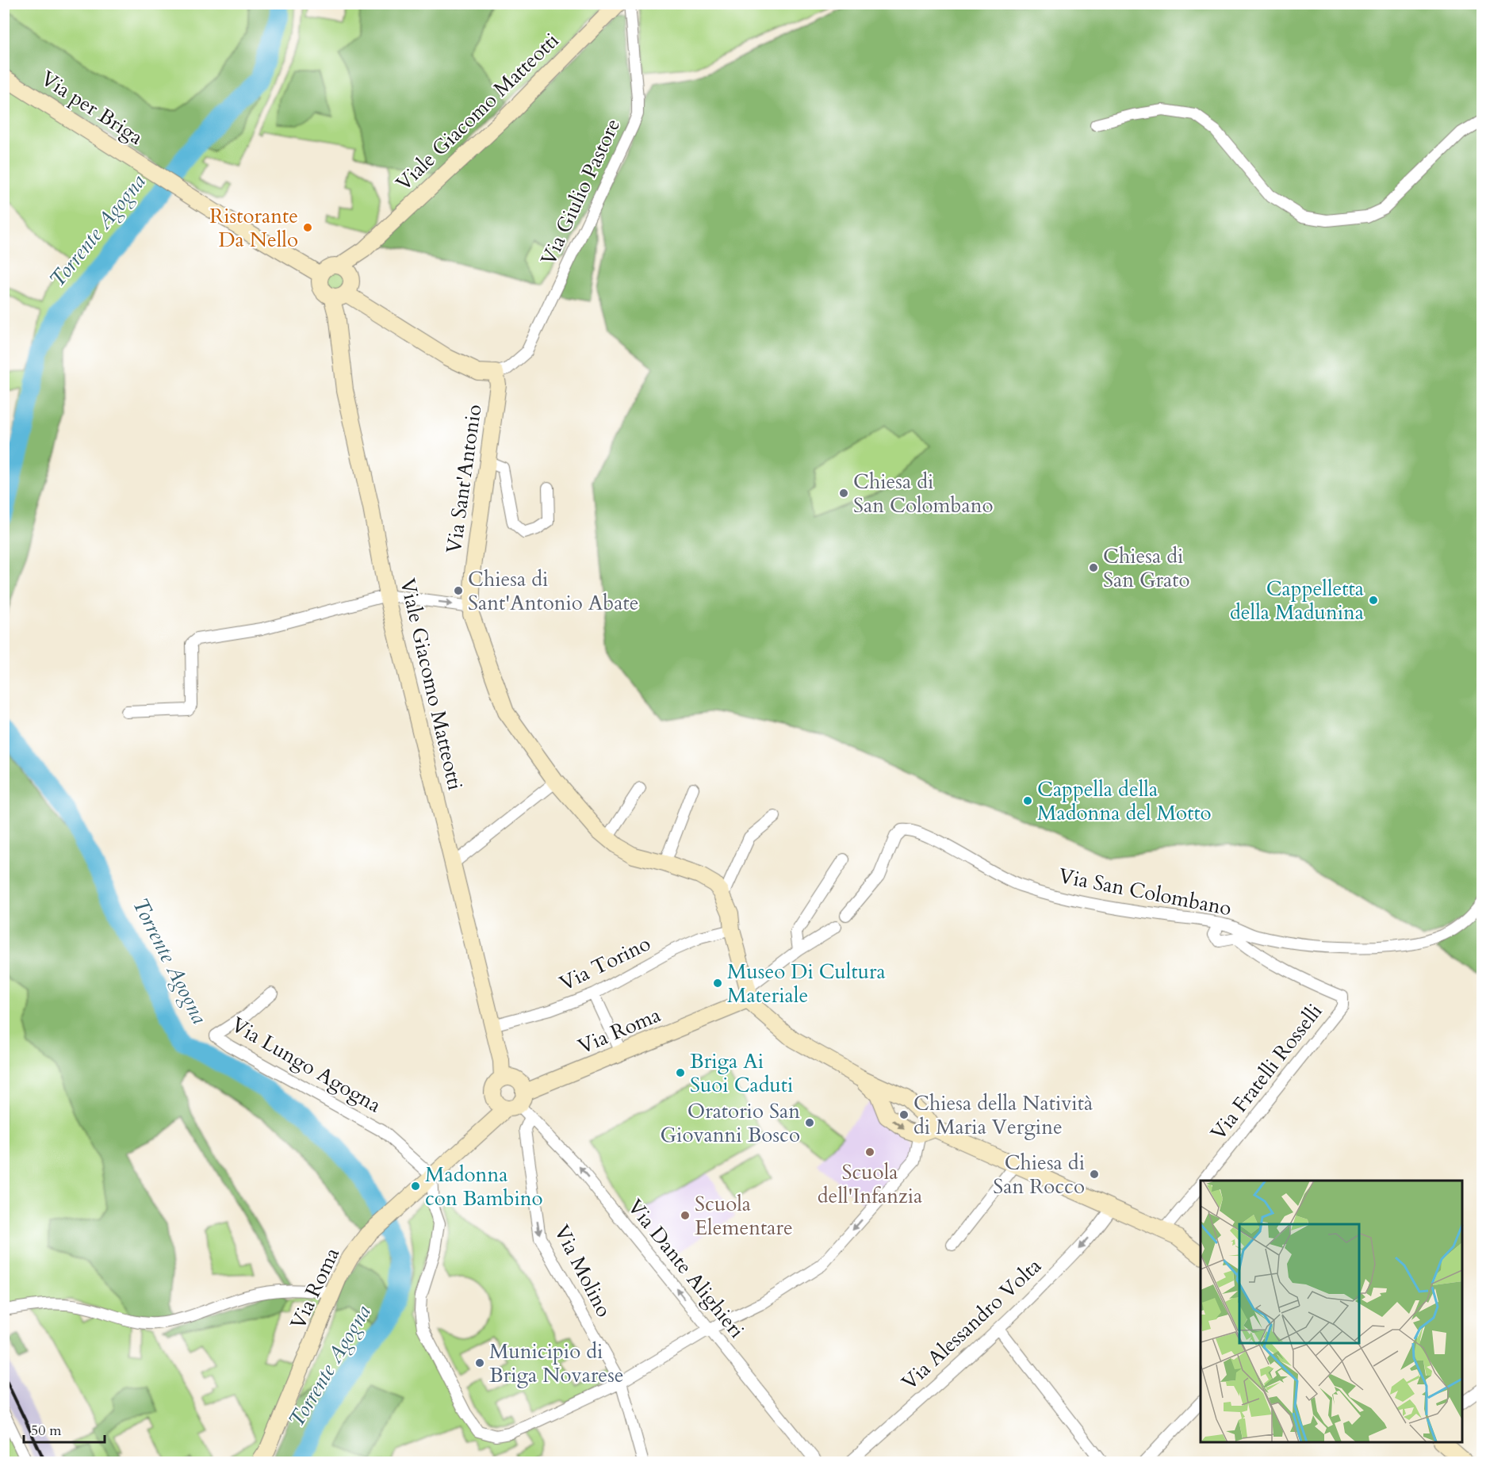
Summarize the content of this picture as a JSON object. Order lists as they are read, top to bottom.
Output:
{
  "streets": {
    "street": [
      "Via per Briga",
      "Viale Giacomo Matteotti",
      "Via Giulio Pastore",
      "Via Sant'Antonio",
      "Via San Colombano",
      "Via Torino",
      "Via Roma",
      "Via Lungo Agogna",
      "Via Fratelli Rosselli",
      "Via Dante Alighieri",
      "Via Molino",
      "Via Alessandro Volta"
    ]
  },
  "crossings": [
    ["Via per Briga", "Viale Giacomo Matteotti"],
    ["Viale Giacomo Matteotti", "Via Torino"],
    ["Viale Giacomo Matteotti", "Via Roma"],
    ["Viale Giacomo Matteotti", "Via Dante Alighieri"],
    ["Via Giulio Pastore", "Via Sant'Antonio"],
    ["Via Sant'Antonio", "Via Torino"],
    ["Via Sant'Antonio", "Via Roma"],
    ["Via San Colombano", "Via Fratelli Rosselli"],
    ["Via Roma", "Via Lungo Agogna"],
    ["Via Roma", "Via Dante Alighieri"],
    ["Via Dante Alighieri", "Via Molino"]
  ],
  "one_way": ["Via Dante Alighieri", "Via Molino", "Via Alessandro Volta"],
  "water": ["Torrente Agogna"],
  "places": [
    "Ristorante Da Nello",
    "Chiesa di San Colombano",
    "Chiesa di San Grato",
    "Chiesa di Sant'Antonio Abate",
    "Cappelletta della Madunina",
    "Cappella della Madonna del Motto",
    "Museo Di Cultura Materiale",
    "Briga Ai Suoi Caduti",
    "Chiesa della Natività di Maria Vergine",
    "Oratorio San Giovanni Bosco",
    "Scuola dell'Infanzia",
    "Chiesa di San Rocco",
    "Madonna con Bambino",
    "Scuola Elementare",
    "Municipio di Briga Novarese"
  ],
  "scale_bar": "50 m"
}
